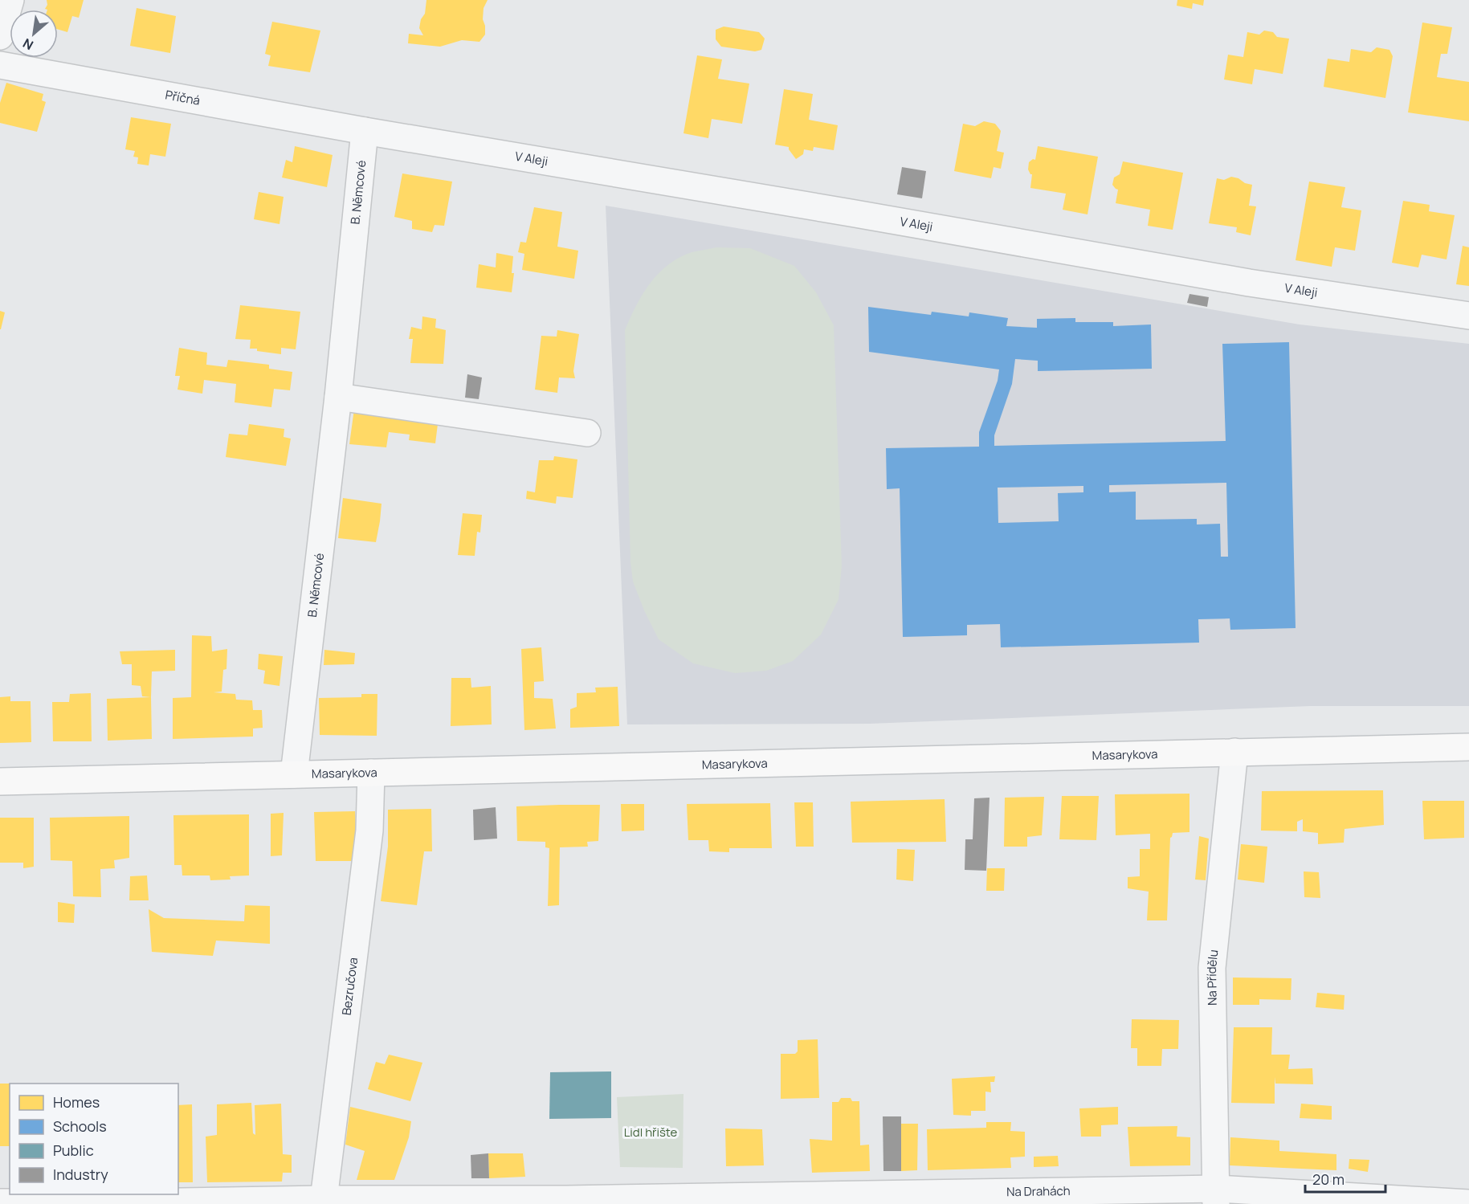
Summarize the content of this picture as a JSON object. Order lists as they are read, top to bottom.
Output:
{
  "streets": {
    "main road": ["Masarykova"],
    "street": [
      "Příčná",
      "V Aleji",
      "B. Němcové",
      "Na Přídělu",
      "Bezručova",
      "Na Drahách"
    ]
  },
  "crossings": [
    ["Příčná", "V Aleji"],
    ["Příčná", "B. Němcové"],
    ["V Aleji", "B. Němcové"],
    ["B. Němcové", "Masarykova"],
    ["Masarykova", "Na Přídělu"],
    ["Masarykova", "Bezručova"],
    ["Na Přídělu", "Na Drahách"],
    ["Bezručova", "Na Drahách"]
  ],
  "parks": ["Lidl hřište"],
  "legend": [
    "Homes",
    "Schools",
    "Public",
    "Industry"
  ],
  "scale_bar": "20 m",
  "north": "bottom left"
}
